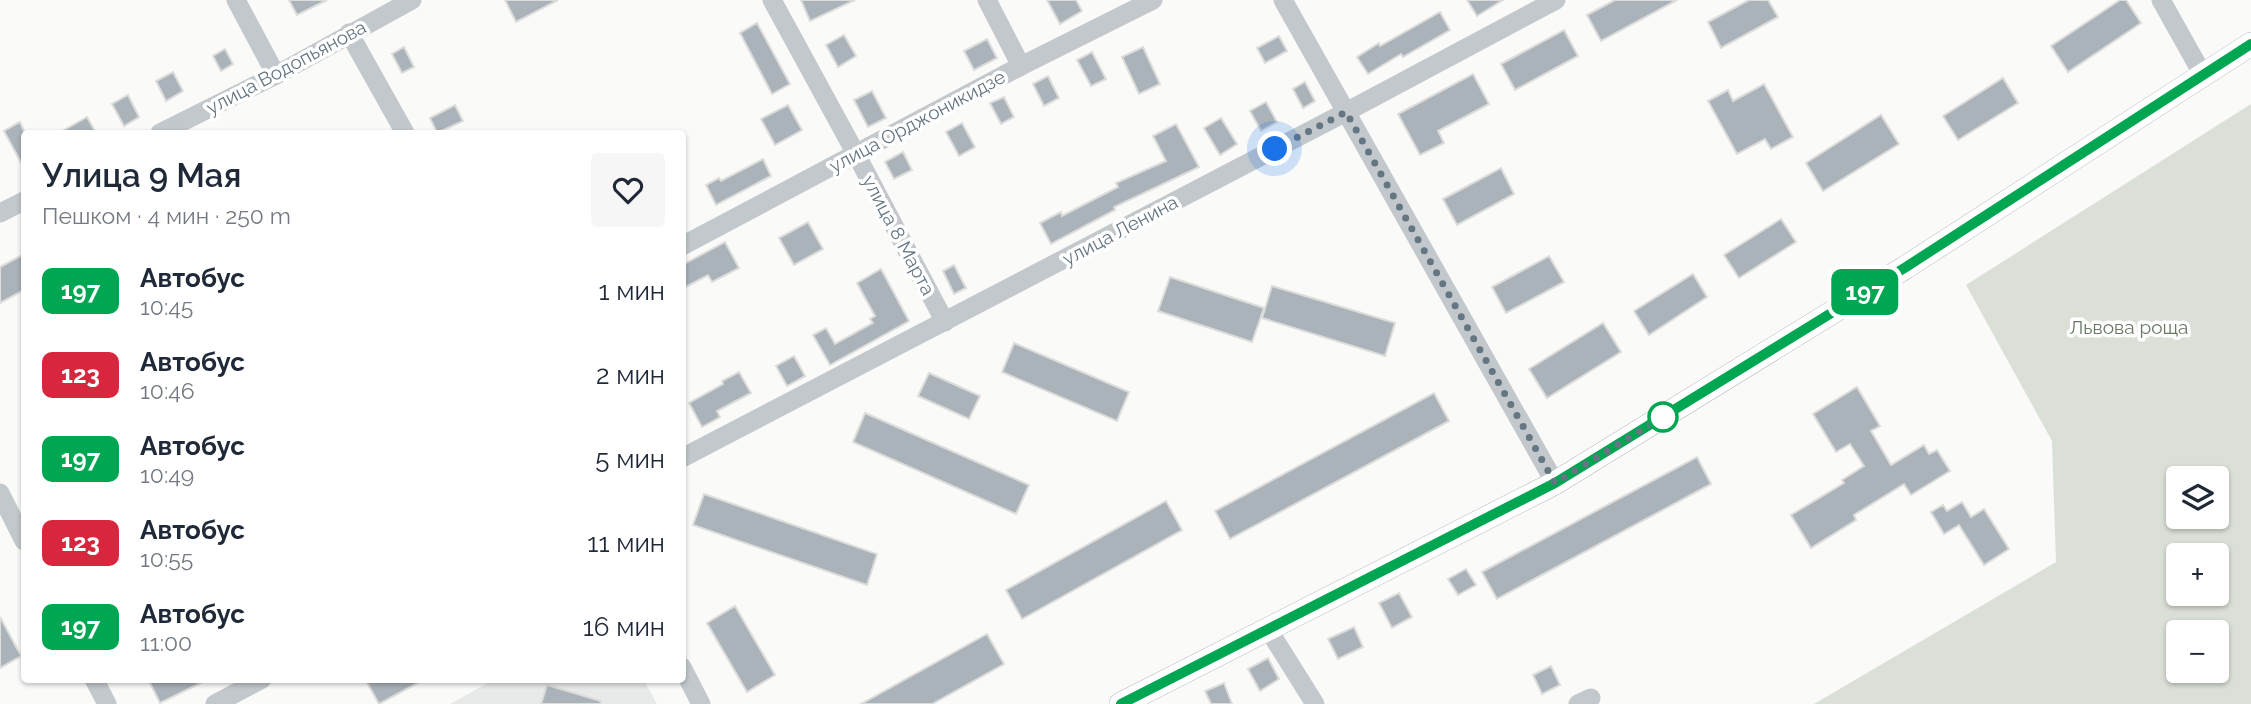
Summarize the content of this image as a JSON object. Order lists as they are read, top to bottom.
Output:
{
  "streets": {
    "street": [
      "улица Водопьянова",
      "улица Орджоникидзе",
      "улица Ленина",
      "улица 8 Марта"
    ]
  },
  "crossings": [
    ["улица Орджоникидзе", "улица 8 Марта"],
    ["улица Ленина", "улица 8 Марта"]
  ],
  "parks": ["Львова роща"],
  "lines": ["bus line 197"],
  "page": {
    "on_map": "197",
    "heading": ["Улица 9 Мая", "Пешком · 4 мин · 250 m"],
    "list": [
      {
        "mark": "197",
        "name": "Автобус",
        "note": "10:45",
        "value": "1 мин"
      },
      {
        "mark": "123",
        "name": "Автобус",
        "note": "10:46",
        "value": "2 мин"
      },
      {
        "mark": "197",
        "name": "Автобус",
        "note": "10:49",
        "value": "5 мин"
      },
      {
        "mark": "123",
        "name": "Автобус",
        "note": "10:55",
        "value": "11 мин"
      },
      {
        "mark": "197",
        "name": "Автобус",
        "note": "11:00",
        "value": "16 мин"
      }
    ],
    "map_buttons": ["+", "−"]
  }
}
